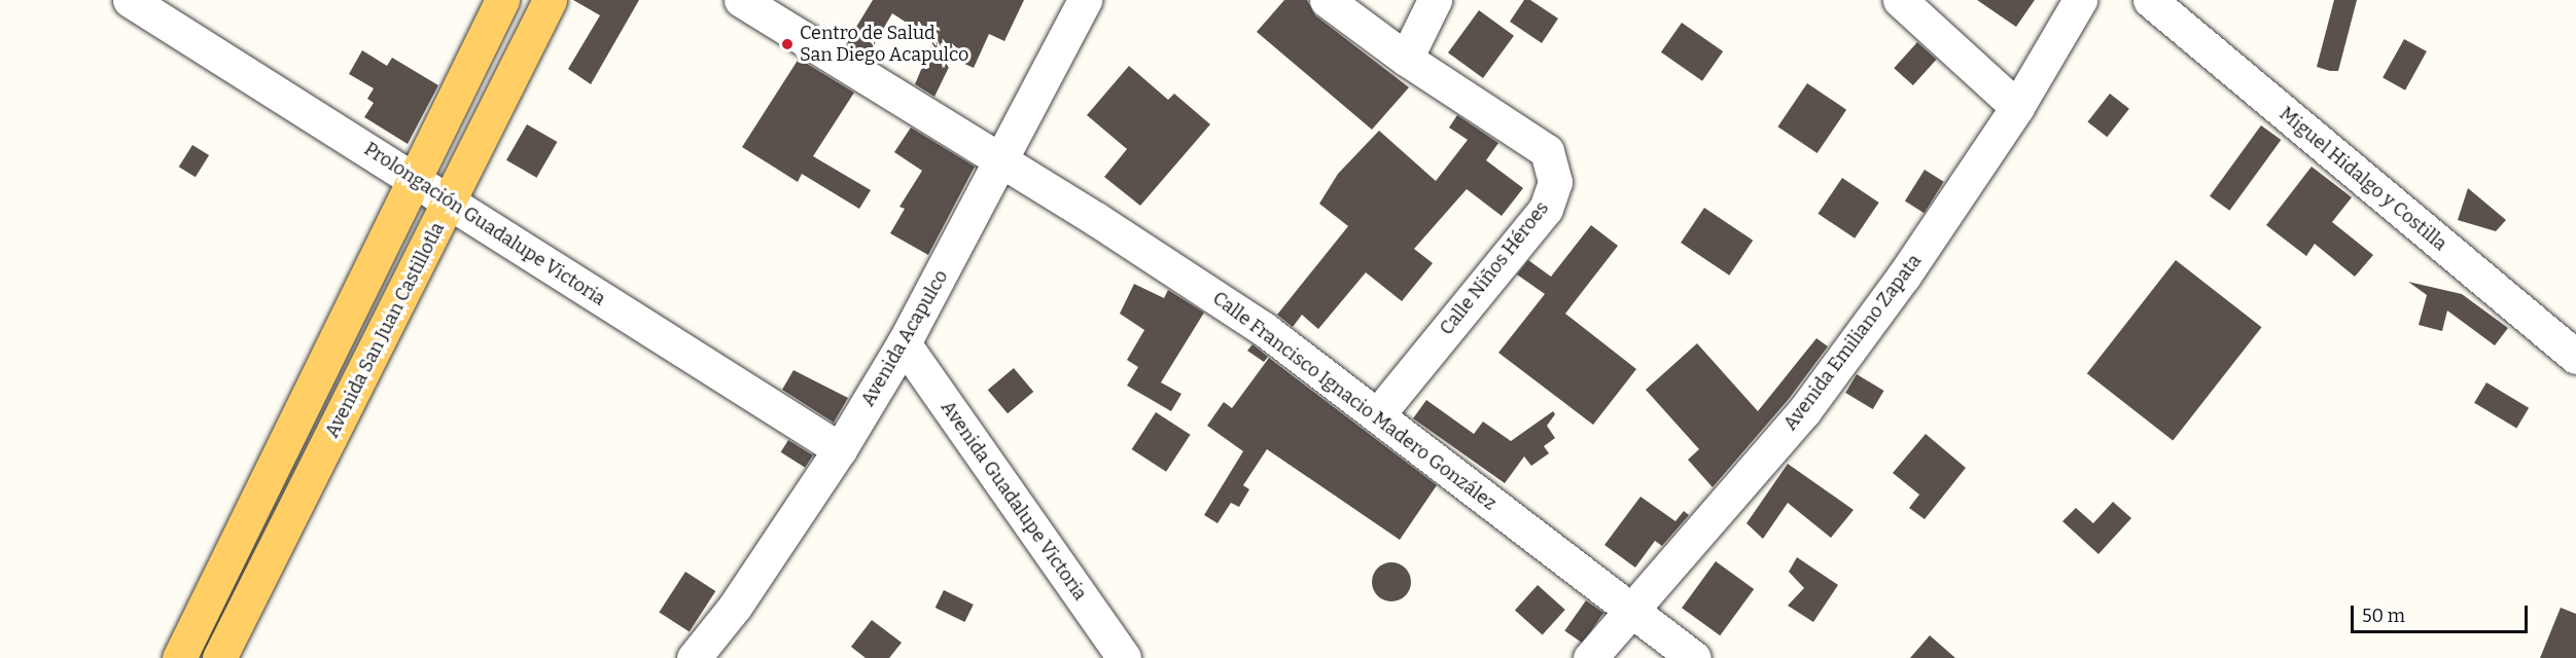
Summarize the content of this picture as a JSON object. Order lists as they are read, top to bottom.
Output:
{
  "streets": {
    "main road": ["Avenida San Juan Castillotla"],
    "street": [
      "Miguel Hidalgo y Costilla",
      "Prolongación Guadalupe Victoria",
      "Calle Niños Héroes",
      "Avenida Acapulco",
      "Avenida Emiliano Zapata",
      "Calle Francisco Ignacio Madero González",
      "Avenida Guadalupe Victoria"
    ]
  },
  "crossings": [
    ["Prolongación Guadalupe Victoria", "Avenida San Juan Castillotla"],
    ["Prolongación Guadalupe Victoria", "Avenida Acapulco"],
    ["Calle Niños Héroes", "Calle Francisco Ignacio Madero González"],
    ["Avenida Acapulco", "Calle Francisco Ignacio Madero González"],
    ["Avenida Acapulco", "Avenida Guadalupe Victoria"],
    ["Avenida Emiliano Zapata", "Calle Francisco Ignacio Madero González"]
  ],
  "places": ["Centro de Salud San Diego Acapulco"],
  "scale_bar": "50 m"
}
